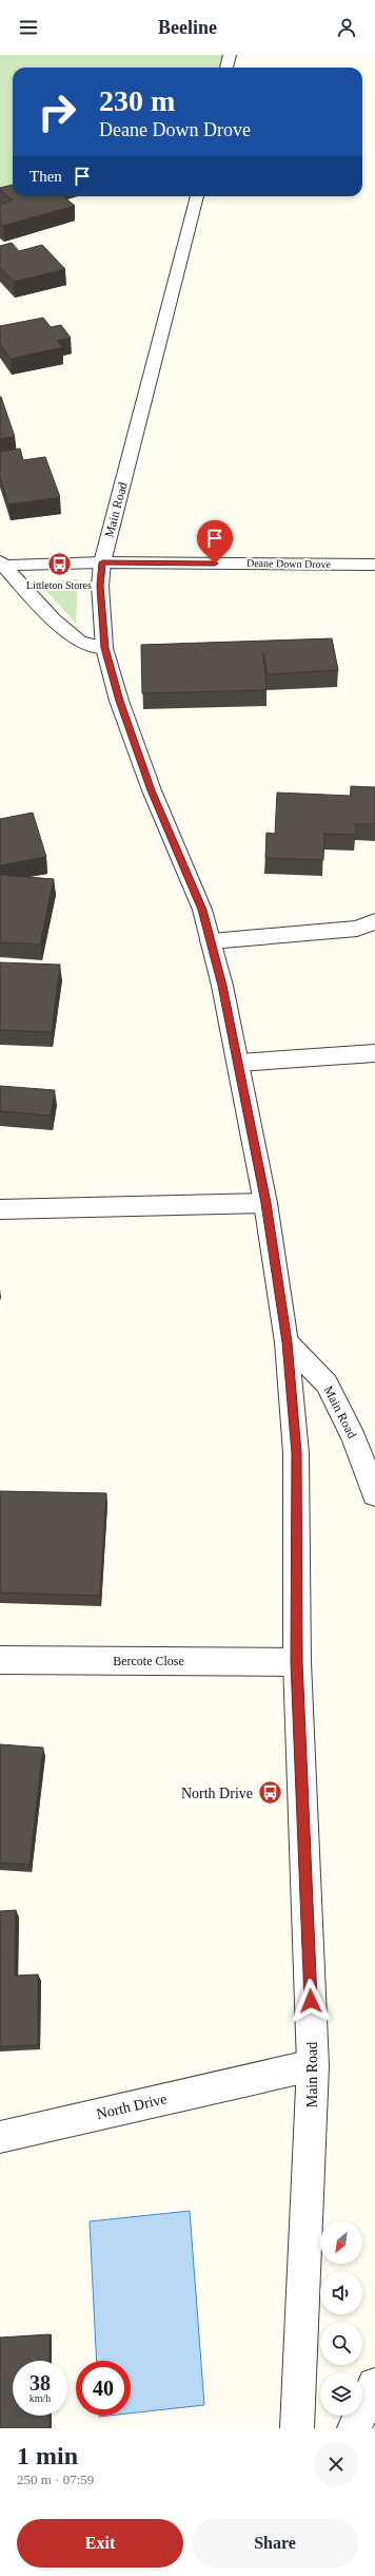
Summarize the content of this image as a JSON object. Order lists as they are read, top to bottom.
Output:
{
  "streets": {
    "street": [
      "Main Road",
      "Deane Down Drove",
      "Bercote Close",
      "North Drive"
    ]
  },
  "crossings": [
    ["Main Road", "Deane Down Drove"],
    ["Main Road", "Bercote Close"],
    ["Main Road", "North Drive"]
  ],
  "places": {
    "bus stop": ["Littleton Stores", "North Drive"]
  },
  "north": "bottom left",
  "page": {
    "header": "Beeline",
    "turn": ["230 m", "Deane Down Drove"],
    "then": "Then",
    "speed": "38 km/h",
    "limit": "40",
    "heading": ["1 min", "250 m · 07:59"],
    "buttons": ["Exit", "Share"]
  }
}
